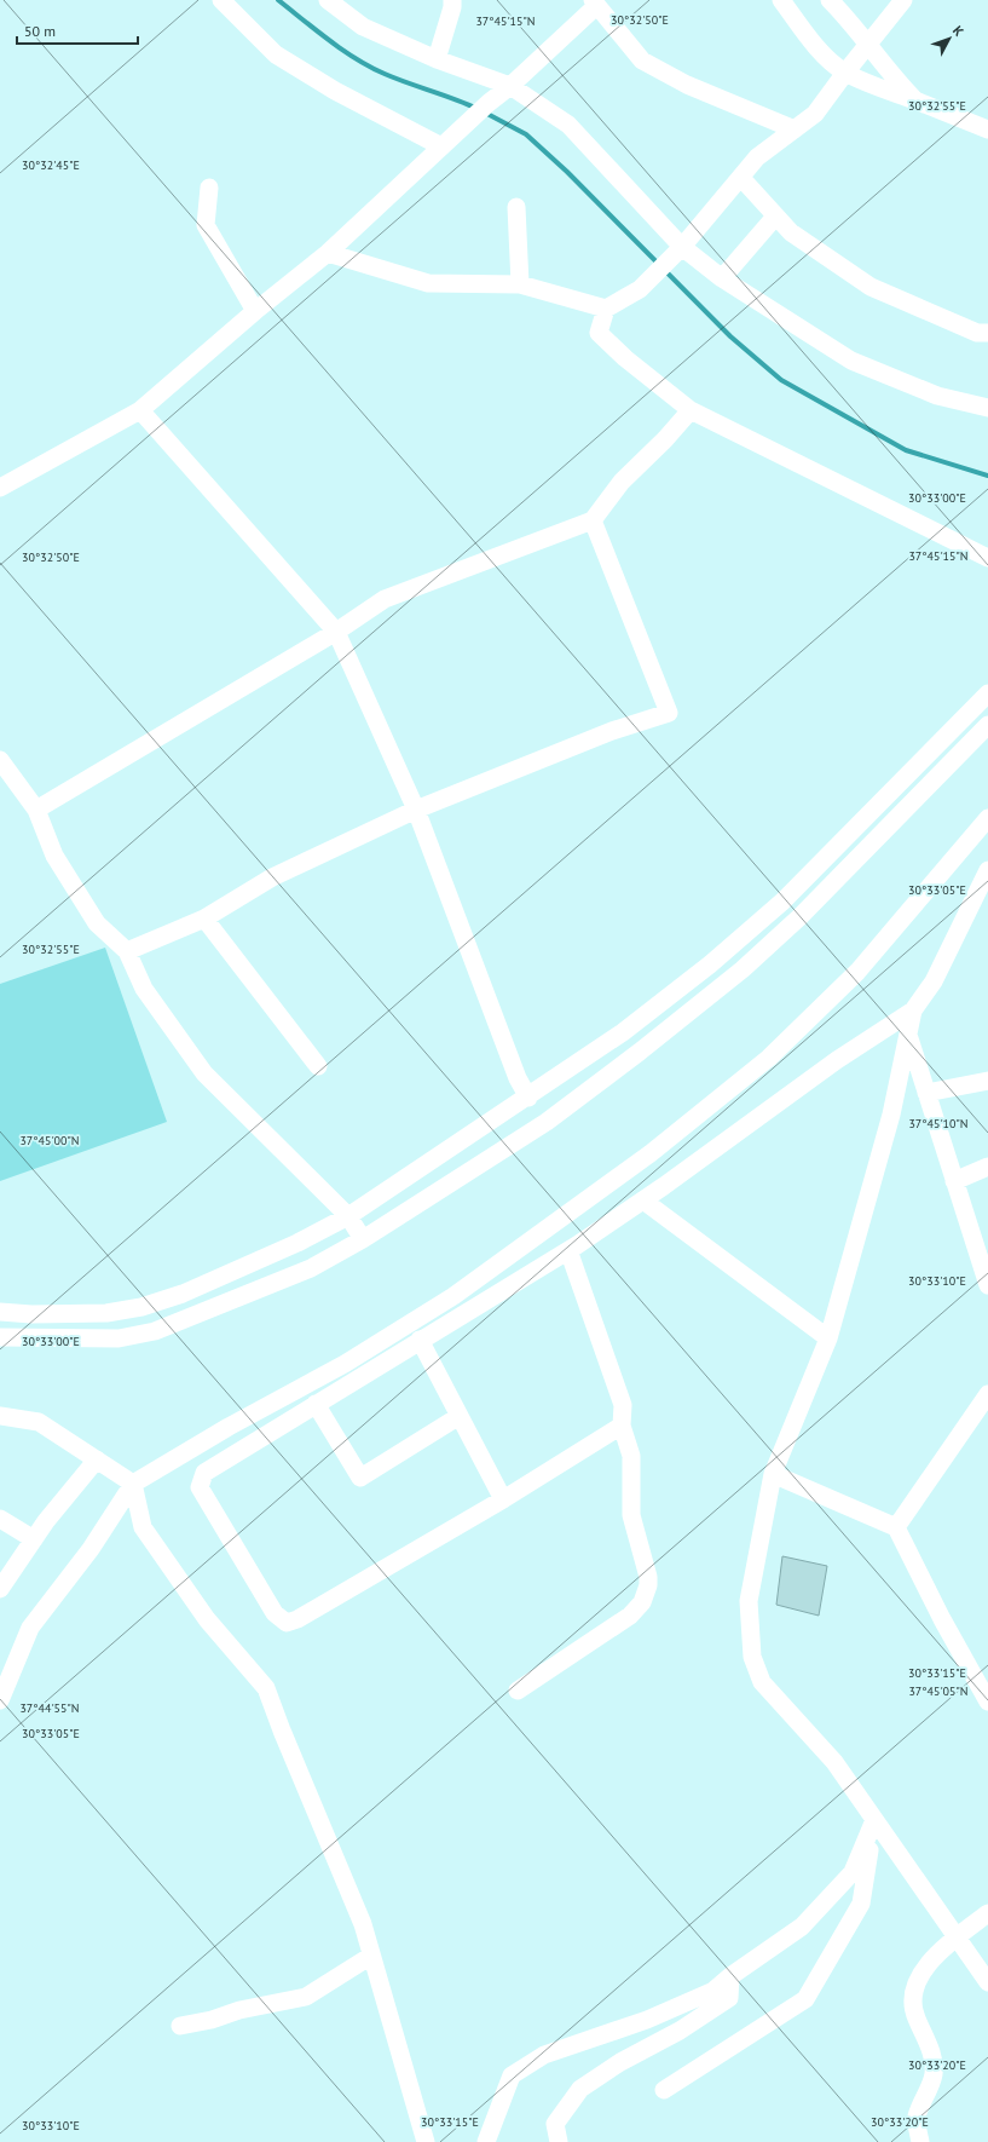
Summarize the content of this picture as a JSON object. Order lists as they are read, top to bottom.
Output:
{
  "scale_bar": "50 m",
  "north": "top right",
  "coordinates": [
    "30°32'50\"E",
    "37°45'15\"N",
    "30°32'55\"E",
    "30°32'45\"E",
    "30°33'00\"E",
    "30°33'05\"E",
    "37°45'10\"N",
    "37°45'00\"N",
    "30°33'10\"E",
    "30°33'15\"E",
    "37°45'05\"N",
    "37°44'55\"N",
    "30°33'20\"E"
  ]
}
